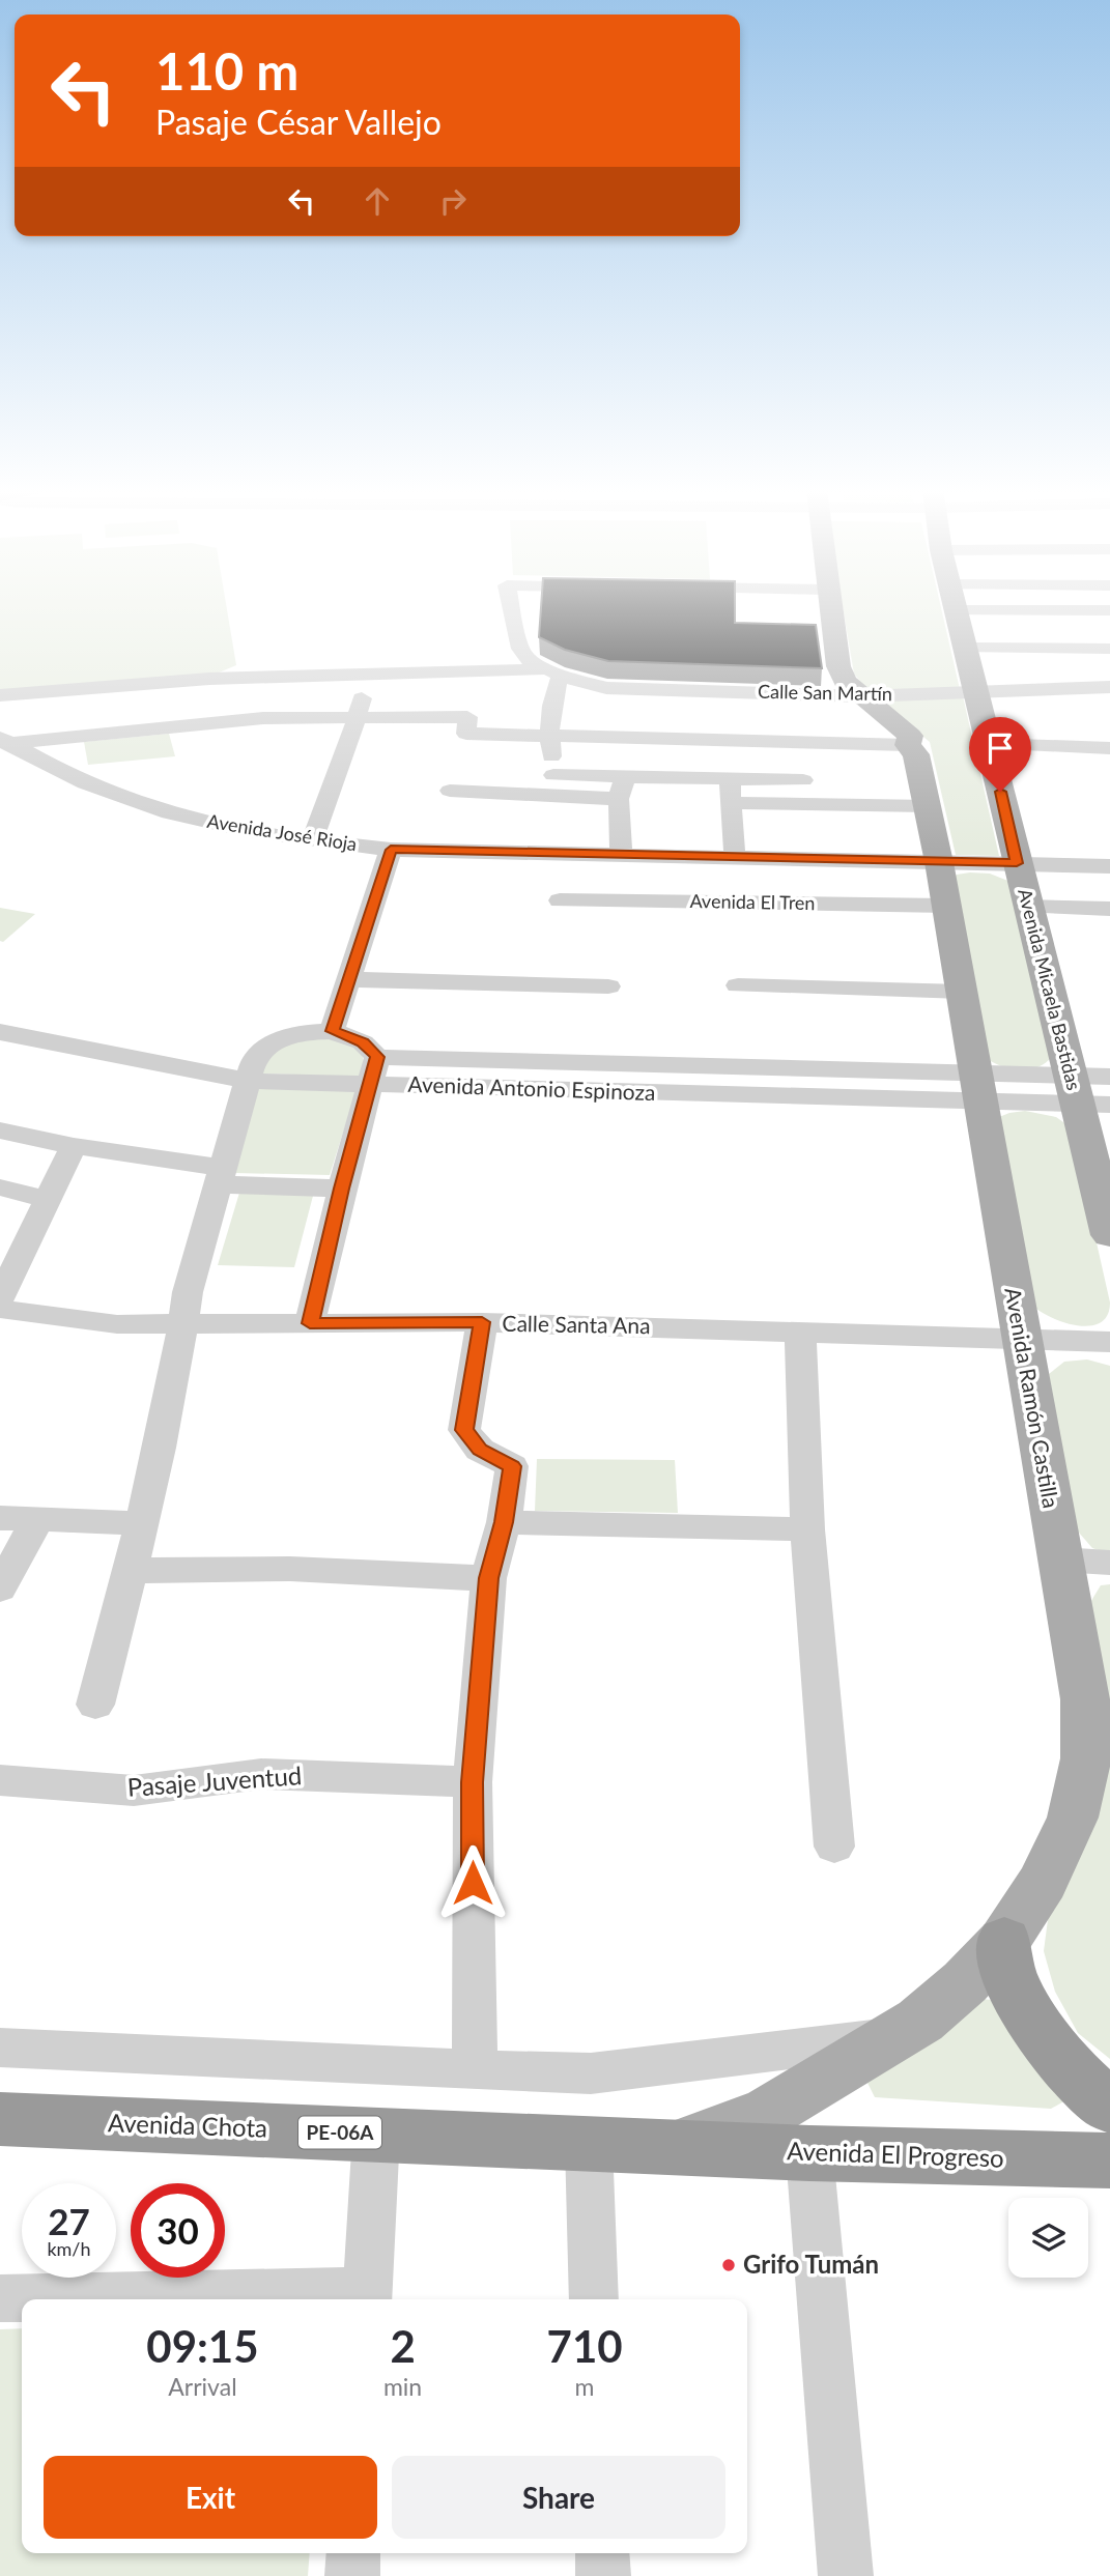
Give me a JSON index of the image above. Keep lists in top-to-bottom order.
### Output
{
  "streets": {
    "highway": ["Avenida Chota", "PE-06A", "Avenida El Progreso"],
    "main road": ["Avenida Micaela Bastidas", "Avenida Ramón Castilla"],
    "street": [
      "Calle San Martín",
      "Avenida José Rioja",
      "Avenida El Tren",
      "Avenida Antonio Espinoza",
      "Calle Santa Ana",
      "Pasaje Juventud"
    ]
  },
  "crossings": [
    ["Calle San Martín", "Avenida Micaela Bastidas"],
    ["Calle San Martín", "Avenida Ramón Castilla"],
    ["Avenida José Rioja", "Avenida Micaela Bastidas"],
    ["Avenida José Rioja", "Avenida Ramón Castilla"],
    ["Avenida El Tren", "Avenida Ramón Castilla"],
    ["Avenida Antonio Espinoza", "Avenida Ramón Castilla"],
    ["Calle Santa Ana", "Avenida Ramón Castilla"],
    ["Avenida Ramón Castilla", "Avenida Chota"],
    ["Avenida Ramón Castilla", "Avenida El Progreso"],
    ["Avenida Chota", "Avenida El Progreso"]
  ],
  "places": ["Grifo Tumán"],
  "page": {
    "turn": ["110 m", "Pasaje César Vallejo"],
    "speed": "27 km/h",
    "limit": "30",
    "eta": [
      "09:15",
      "Arrival",
      "2",
      "min",
      "710",
      "m"
    ],
    "buttons": ["Exit", "Share"]
  }
}
